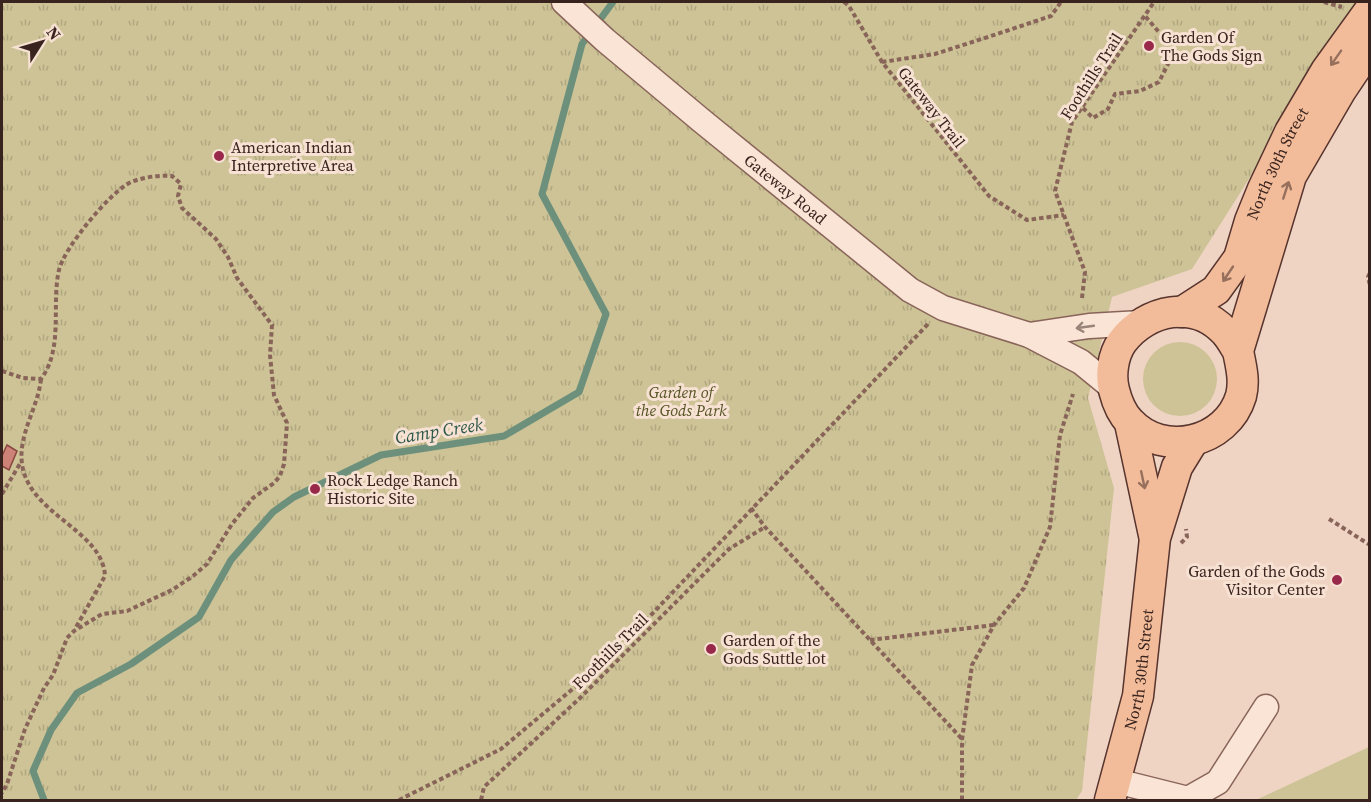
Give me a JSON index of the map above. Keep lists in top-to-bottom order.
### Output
{
  "streets": {
    "main road": ["North 30th Street"],
    "street": ["Gateway Road"],
    "path": ["Foothills Trail", "Gateway Trail"]
  },
  "crossings": [
    ["Foothills Trail", "Gateway Trail"],
    ["North 30th Street", "Gateway Road"]
  ],
  "water": ["Camp Creek"],
  "parks": ["Garden of the Gods Park"],
  "places": [
    "Garden Of The Gods Sign",
    "American Indian Interpretive Area",
    "Rock Ledge Ranch Historic Site",
    "Garden of the Gods Visitor Center",
    "Garden of the Gods Suttle lot"
  ],
  "north": "top right"
}
